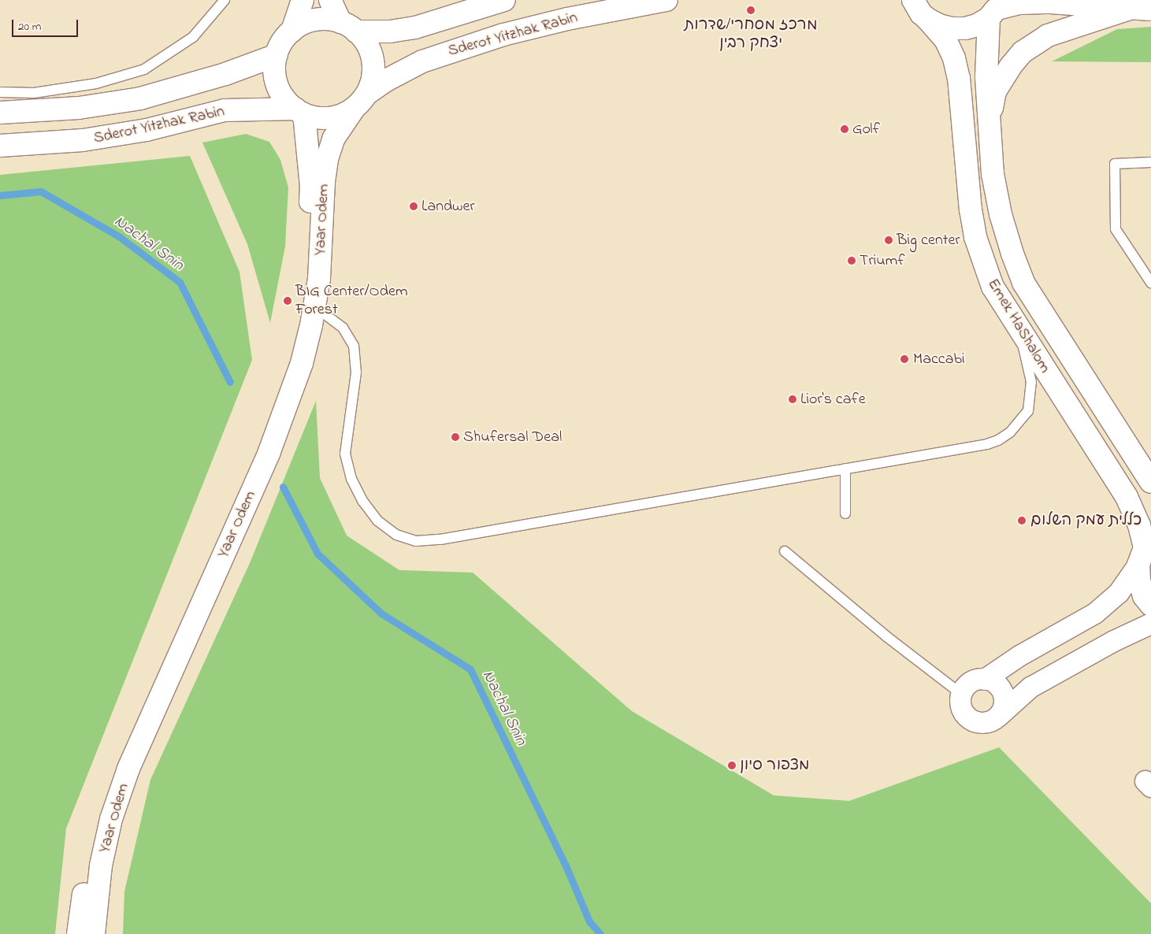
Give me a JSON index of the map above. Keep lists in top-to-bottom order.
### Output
{
  "streets": {
    "street": ["Sderot Yitzhak Rabin", "Yaar Odem", "Emek HaShalom"]
  },
  "crossings": [
    ["Sderot Yitzhak Rabin", "Yaar Odem"]
  ],
  "water": ["Nachal Snin"],
  "places": [
    "מרכז מסחרי/שדרות יצחק רבין",
    "Golf",
    "Landwer",
    "Big center",
    "Triumf",
    "BIG Center/Odem Forest",
    "Maccabi",
    "Lior's cafe",
    "Shufersal Deal",
    "כללית עמק השלום",
    "מצפור סיון"
  ],
  "scale_bar": "20 m"
}
